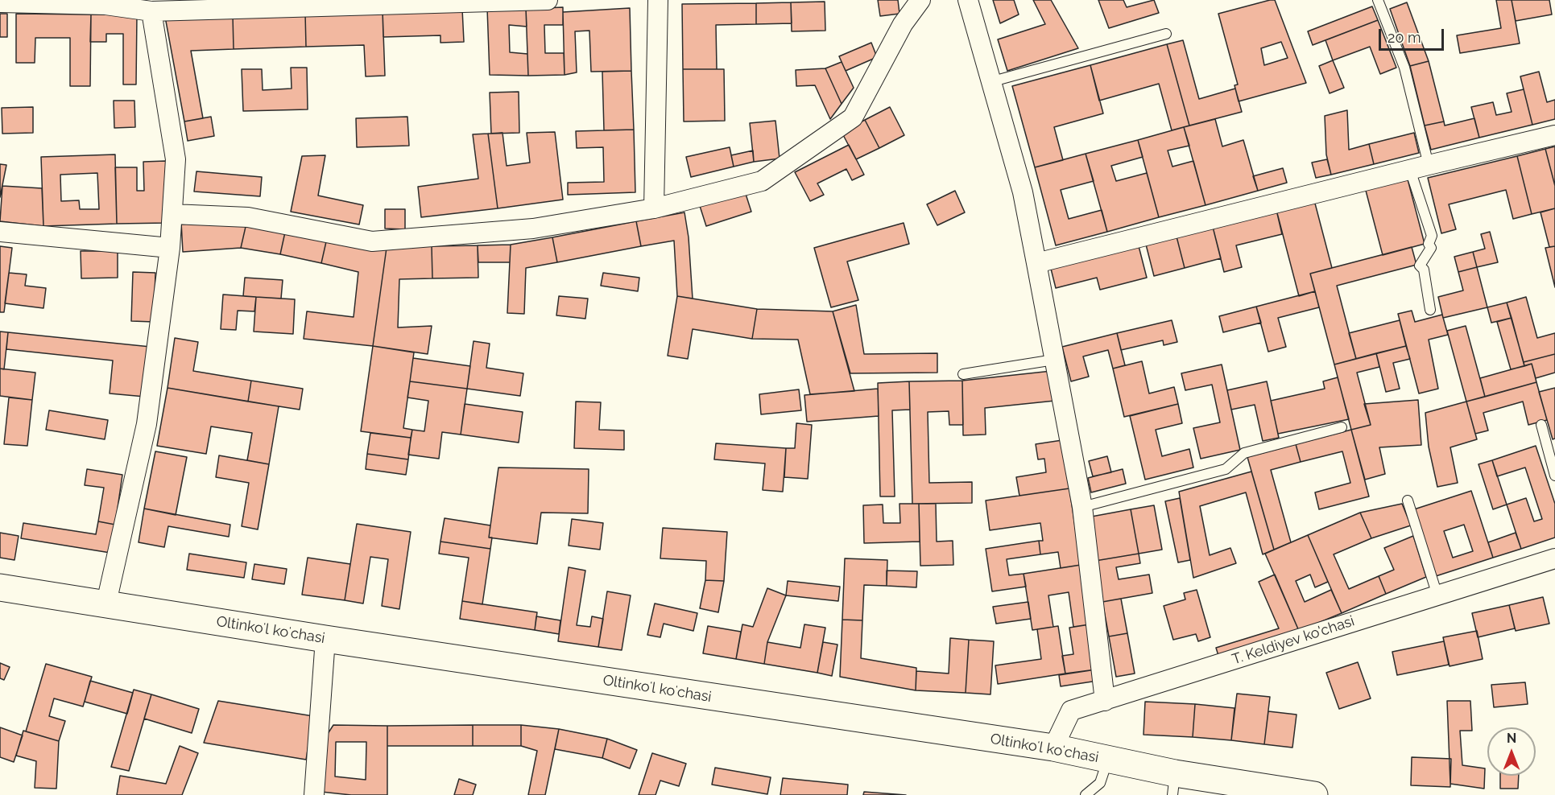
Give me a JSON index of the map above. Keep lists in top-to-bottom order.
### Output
{
  "streets": {
    "main road": ["Oltinkoʻl koʻchasi"],
    "street": ["T. Keldiyev ko'chasi"]
  },
  "crossings": [
    ["Oltinkoʻl koʻchasi", "T. Keldiyev ko'chasi"]
  ],
  "scale_bar": "20 m",
  "north": "top"
}
